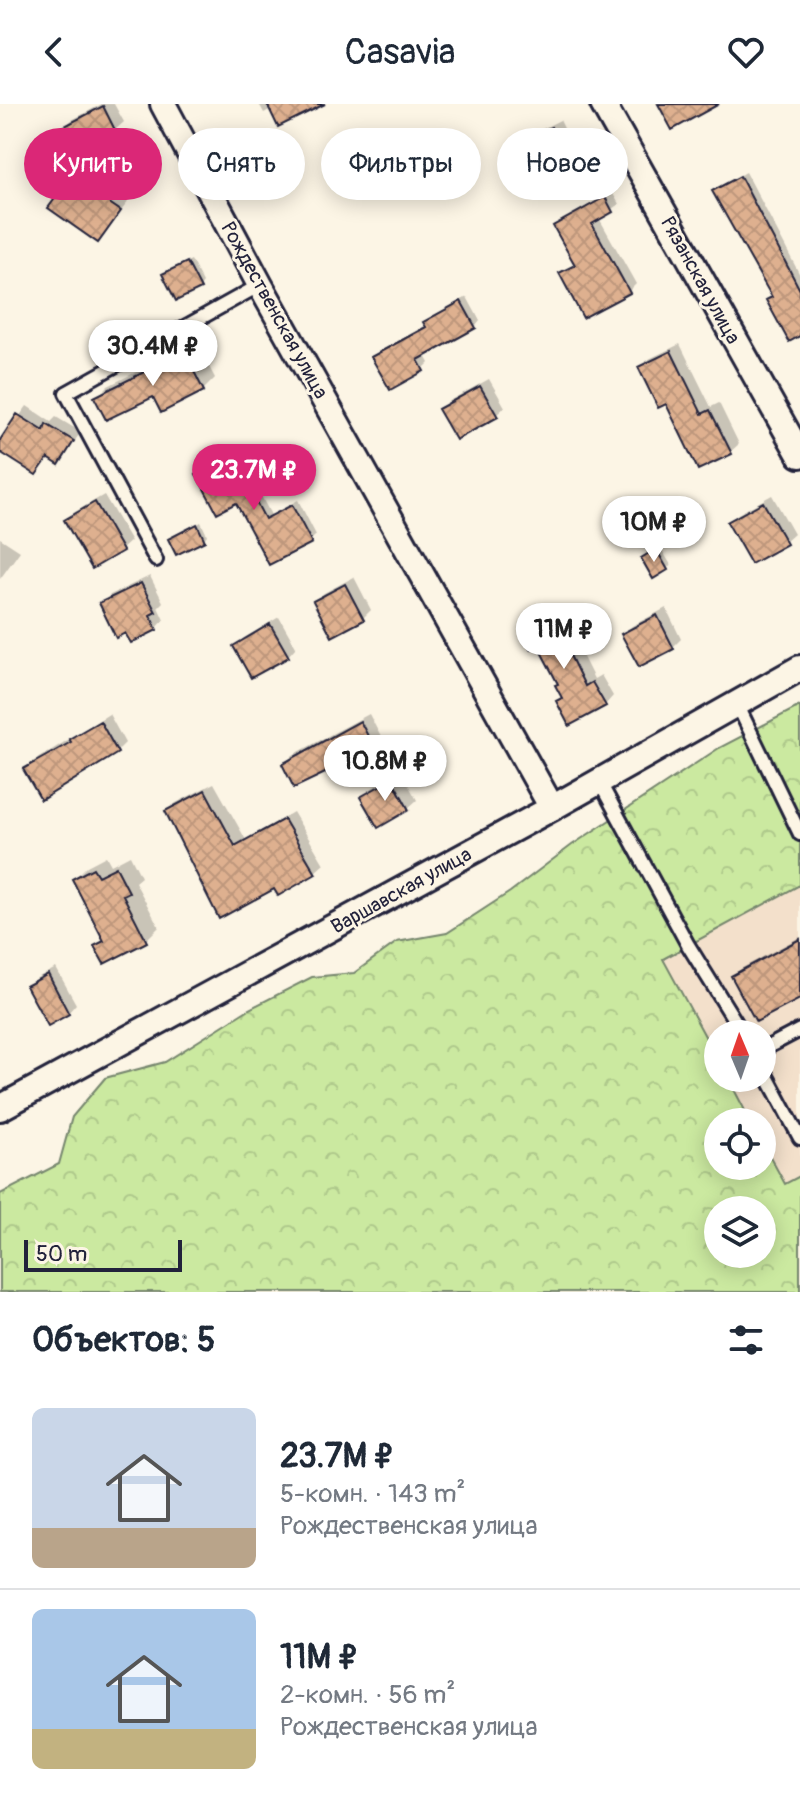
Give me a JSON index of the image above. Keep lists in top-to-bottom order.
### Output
{
  "streets": {
    "street": ["Рязанская улица", "Рождественская улица", "Варшавская улица"]
  },
  "crossings": [
    ["Рождественская улица", "Варшавская улица"]
  ],
  "scale_bar": "50 m",
  "north": "top",
  "page": {
    "header": "Casavia",
    "chip": [
      "Купить",
      "Снять",
      "Фильтры",
      "Новое"
    ],
    "price": [
      "30.4M ₽",
      "23.7M ₽",
      "10M ₽",
      "11M ₽",
      "10.8M ₽"
    ],
    "scale": "50 m",
    "heading": "Объектов: 5",
    "list": [
      {
        "name": "23.7M ₽",
        "note": "5-комн. · 143 m² · Рождественская улица"
      },
      {
        "name": "11M ₽",
        "note": "2-комн. · 56 m² · Рождественская улица"
      }
    ]
  }
}
